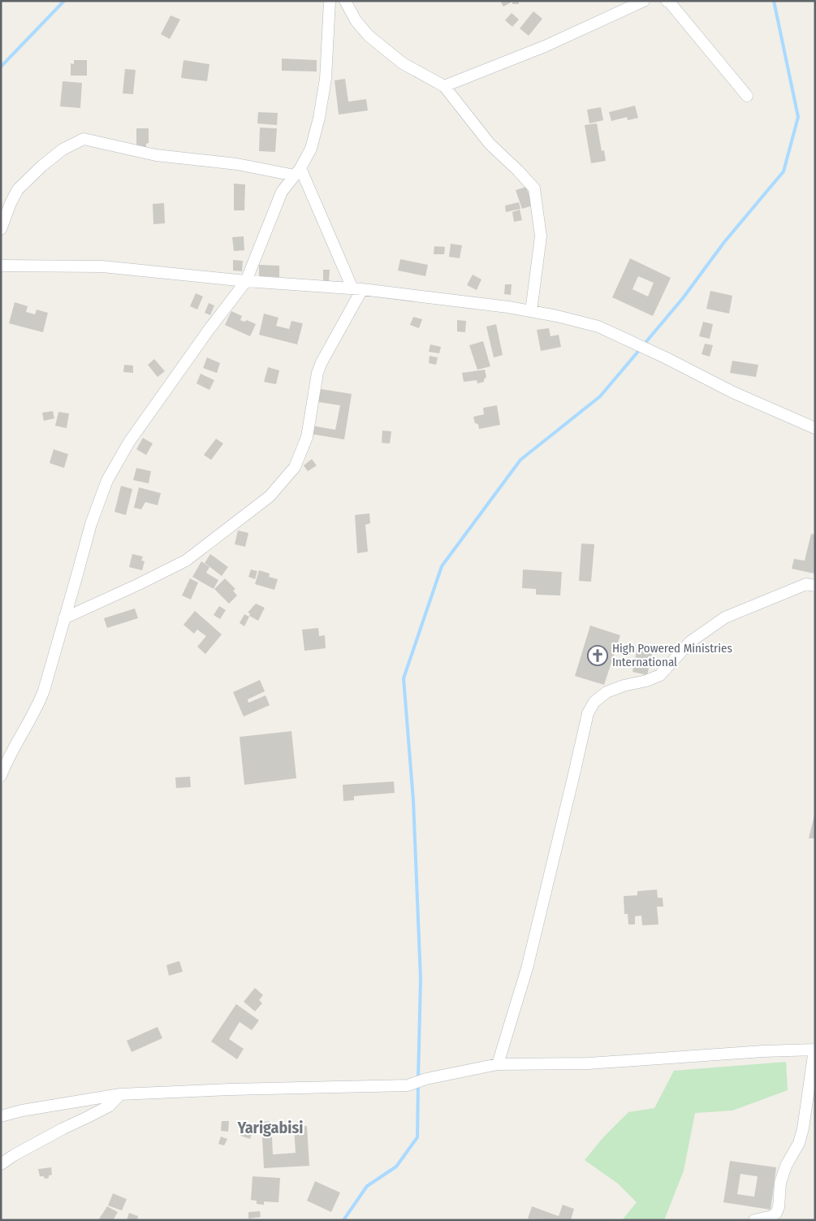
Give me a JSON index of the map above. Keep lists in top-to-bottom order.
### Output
{
  "districts": ["Yarigabisi"],
  "places": {
    "church": ["High Powered Ministries International"]
  }
}
